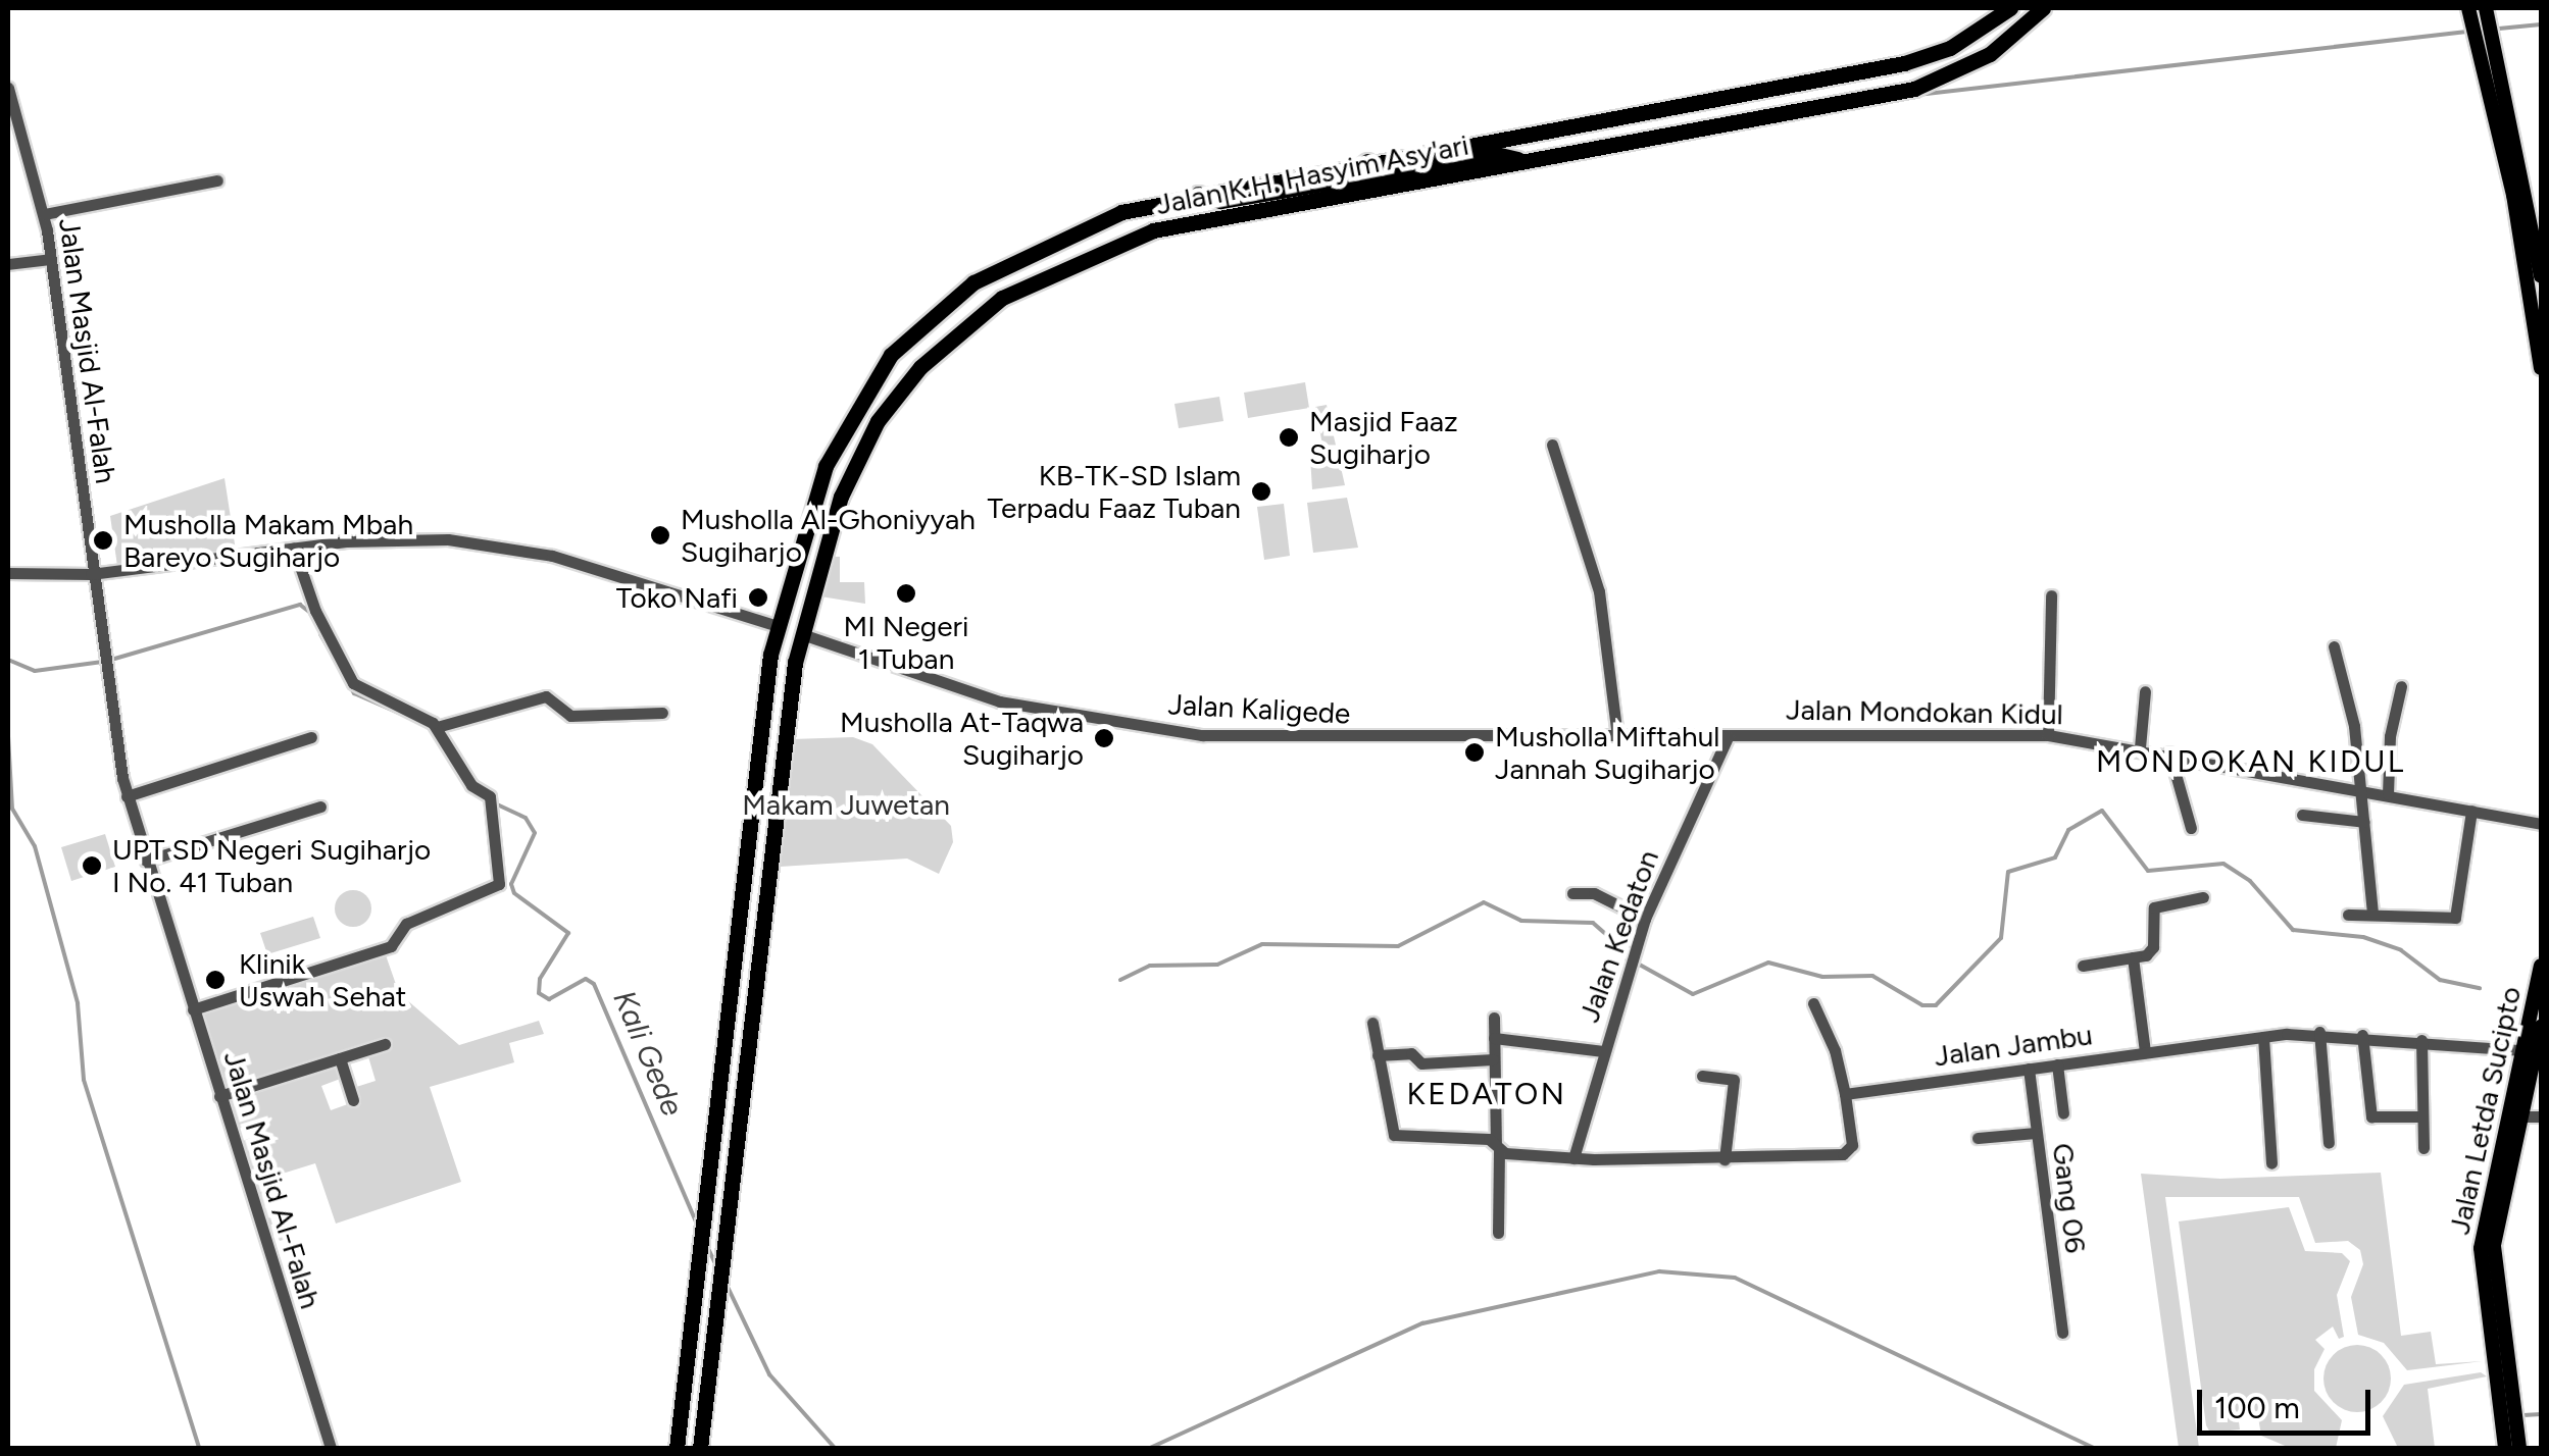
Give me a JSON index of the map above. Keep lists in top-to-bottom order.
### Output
{
  "streets": {
    "highway": ["Jalan K.H. Hasyim Asy'ari"],
    "main road": ["Jalan Letda Sucipto"],
    "street": [
      "Jalan Masjid Al-Falah",
      "Jalan Kaligede",
      "Jalan Mondokan Kidul",
      "Jalan Kedaton",
      "Jalan Jambu",
      "Gang 06"
    ]
  },
  "crossings": [
    ["Jalan K.H. Hasyim Asy'ari", "Jalan Kaligede"],
    ["Jalan Kaligede", "Jalan Mondokan Kidul"],
    ["Jalan Kaligede", "Jalan Kedaton"],
    ["Jalan Mondokan Kidul", "Jalan Kedaton"],
    ["Jalan Jambu", "Jalan Letda Sucipto"],
    ["Jalan Jambu", "Gang 06"]
  ],
  "districts": ["MONDOKAN KIDUL", "KEDATON"],
  "water": ["Kali Gede"],
  "parks": ["Makam Juwetan"],
  "places": [
    "Masjid Faaz Sugiharjo",
    "KB-TK-SD Islam Terpadu Faaz Tuban",
    "Musholla Al-Ghoniyyah Sugiharjo",
    "Musholla Makam Mbah Bareyo Sugiharjo",
    "MI Negeri 1 Tuban",
    "Toko Nafi",
    "Musholla At-Taqwa Sugiharjo",
    "Musholla Miftahul Jannah Sugiharjo",
    "UPT SD Negeri Sugiharjo I No. 41 Tuban",
    "Klinik Uswah Sehat"
  ],
  "scale_bar": "100 m"
}
